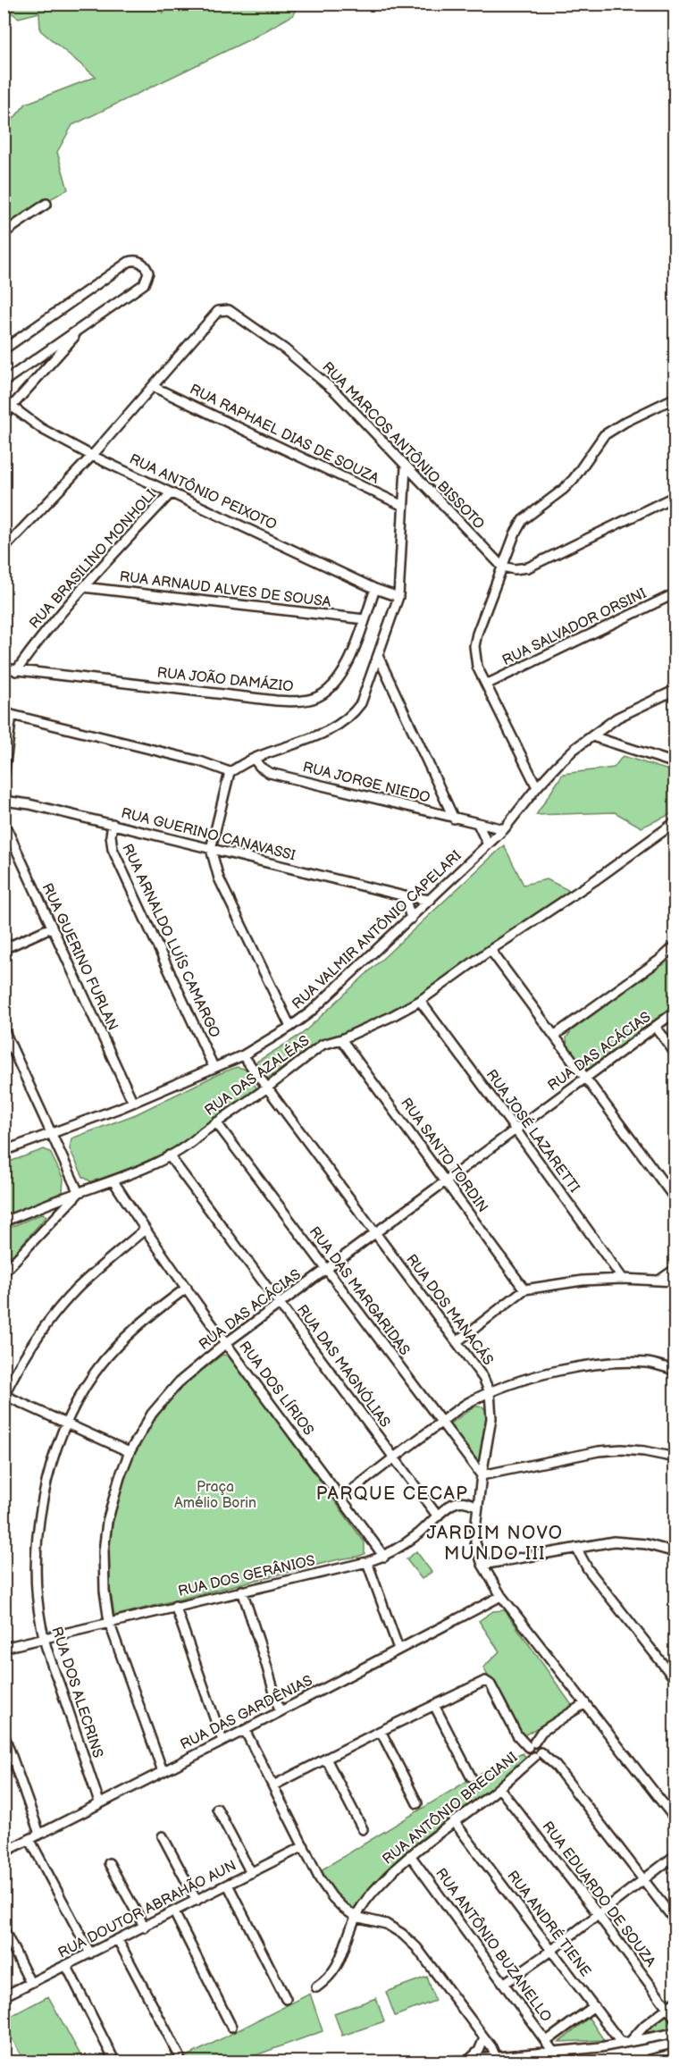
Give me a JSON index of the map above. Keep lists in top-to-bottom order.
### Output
{
  "streets": {
    "street": [
      "RUA RAPHAEL DIAS DE SOUZA",
      "RUA MARCOS ANTÔNIO BISSOTO",
      "RUA ANTÔNIO PEIXOTO",
      "RUA BRASILINO MONHOLI",
      "RUA ARNAUD ALVES DE SOUSA",
      "RUA SALVADOR ORSINI",
      "RUA JOÃO DAMÁZIO",
      "RUA JORGE NIEDO",
      "RUA GUERINO CANAVASSI",
      "RUA VALMIR ANTÔNIO CAPELARI",
      "RUA ARNALDO LUÍS CAMARGO",
      "RUA GUERINO FURLAN",
      "RUA DAS ACÁCIAS",
      "RUA DAS AZALÉAS",
      "RUA JOSÉ LAZARETTI",
      "RUA SANTO TORDIN",
      "RUA DAS MARGARIDAS",
      "RUA DOS MANACÁS",
      "RUA DAS MAGNÓLIAS",
      "RUA DOS LÍRIOS",
      "RUA DOS GERÂNIOS",
      "RUA DOS ALECRINS",
      "RUA DAS GARDÊNIAS",
      "RUA ANTÔNIO BRECIANI",
      "RUA EDUARDO DE SOUZA",
      "RUA DOUTOR ABRAHÃO AUN",
      "RUA ANDRÉ TIENE",
      "RUA ANTÔNIO BUZANELLO"
    ]
  },
  "crossings": [
    ["RUA RAPHAEL DIAS DE SOUZA", "RUA MARCOS ANTÔNIO BISSOTO"],
    ["RUA ANTÔNIO PEIXOTO", "RUA BRASILINO MONHOLI"],
    ["RUA ANTÔNIO PEIXOTO", "RUA JOÃO DAMÁZIO"],
    ["RUA BRASILINO MONHOLI", "RUA ARNAUD ALVES DE SOUSA"],
    ["RUA BRASILINO MONHOLI", "RUA JOÃO DAMÁZIO"],
    ["RUA ARNAUD ALVES DE SOUSA", "RUA JOÃO DAMÁZIO"],
    ["RUA JORGE NIEDO", "RUA VALMIR ANTÔNIO CAPELARI"],
    ["RUA GUERINO CANAVASSI", "RUA VALMIR ANTÔNIO CAPELARI"],
    ["RUA GUERINO CANAVASSI", "RUA ARNALDO LUÍS CAMARGO"],
    ["RUA VALMIR ANTÔNIO CAPELARI", "RUA ARNALDO LUÍS CAMARGO"],
    ["RUA VALMIR ANTÔNIO CAPELARI", "RUA GUERINO FURLAN"],
    ["RUA VALMIR ANTÔNIO CAPELARI", "RUA DOS MANACÁS"],
    ["RUA DAS ACÁCIAS", "RUA JOSÉ LAZARETTI"],
    ["RUA DAS ACÁCIAS", "RUA SANTO TORDIN"],
    ["RUA DAS ACÁCIAS", "RUA DAS MARGARIDAS"],
    ["RUA DAS ACÁCIAS", "RUA DOS MANACÁS"],
    ["RUA DAS ACÁCIAS", "RUA DAS MAGNÓLIAS"],
    ["RUA DAS ACÁCIAS", "RUA DOS LÍRIOS"],
    ["RUA DAS ACÁCIAS", "RUA DOS GERÂNIOS"],
    ["RUA DAS ACÁCIAS", "RUA DAS GARDÊNIAS"],
    ["RUA DAS AZALÉAS", "RUA JOSÉ LAZARETTI"],
    ["RUA DAS AZALÉAS", "RUA SANTO TORDIN"],
    ["RUA DAS AZALÉAS", "RUA DAS MARGARIDAS"],
    ["RUA DAS AZALÉAS", "RUA DOS MANACÁS"],
    ["RUA DAS AZALÉAS", "RUA DAS MAGNÓLIAS"],
    ["RUA DAS AZALÉAS", "RUA DOS LÍRIOS"],
    ["RUA DAS MARGARIDAS", "RUA DOS MANACÁS"],
    ["RUA DOS MANACÁS", "RUA DOS GERÂNIOS"],
    ["RUA DOS MANACÁS", "RUA DAS GARDÊNIAS"],
    ["RUA DAS MAGNÓLIAS", "RUA DOS GERÂNIOS"],
    ["RUA DOS LÍRIOS", "RUA DOS GERÂNIOS"],
    ["RUA DOS LÍRIOS", "RUA DOS ALECRINS"],
    ["RUA DOS GERÂNIOS", "RUA DOS ALECRINS"],
    ["RUA DOS ALECRINS", "RUA DAS GARDÊNIAS"],
    ["RUA ANTÔNIO BRECIANI", "RUA EDUARDO DE SOUZA"],
    ["RUA ANTÔNIO BRECIANI", "RUA ANDRÉ TIENE"],
    ["RUA ANTÔNIO BRECIANI", "RUA ANTÔNIO BUZANELLO"]
  ],
  "districts": ["PARQUE CECAP", "JARDIM NOVO MUNDO III"],
  "parks": ["Praça Amélio Borin"]
}
